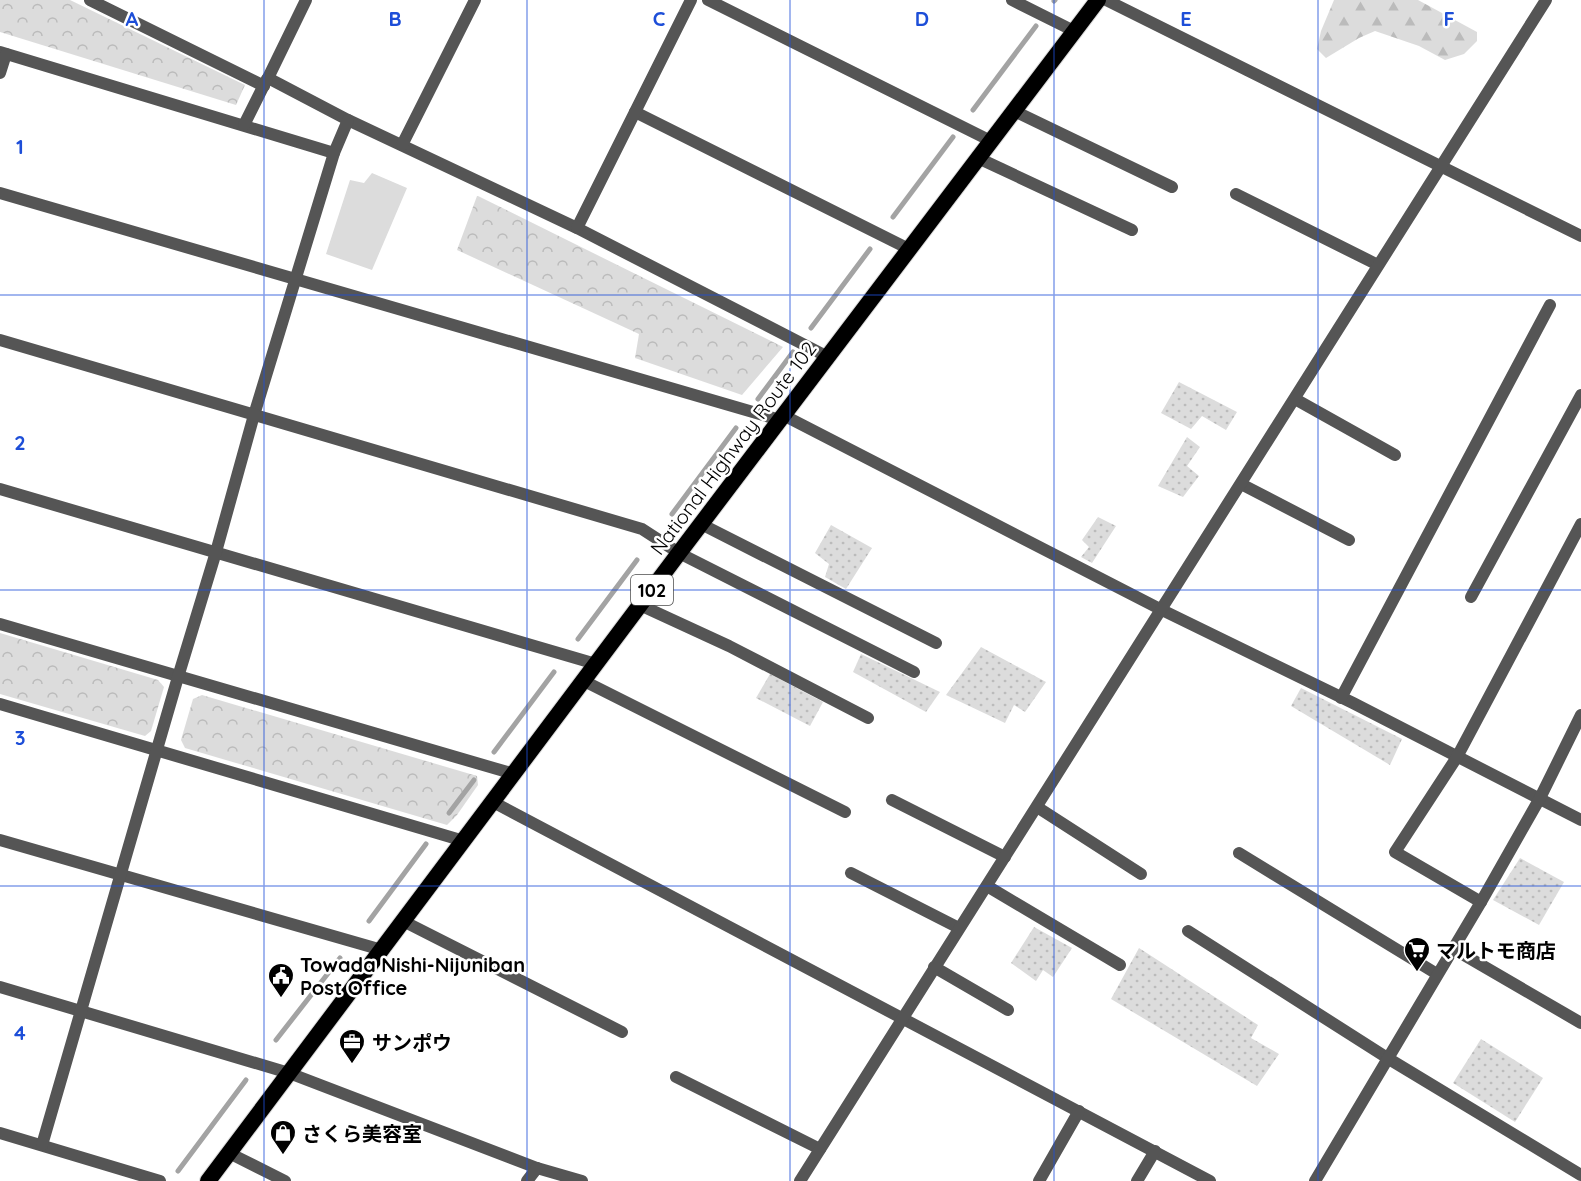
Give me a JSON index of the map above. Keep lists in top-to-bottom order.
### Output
{
  "streets": {
    "highway": ["National Highway Route 102", "102"]
  },
  "places": {
    "supermarket": ["マルトモ商店"],
    "public building": ["Towada Nishi-Nijuniban Post Office"],
    "office": ["サンポウ"],
    "shop": ["さくら美容室"]
  },
  "grid": {
    "columns": [
      "A",
      "B",
      "C",
      "D",
      "E",
      "F"
    ],
    "rows": [
      "1",
      "2",
      "3",
      "4"
    ]
  }
}
